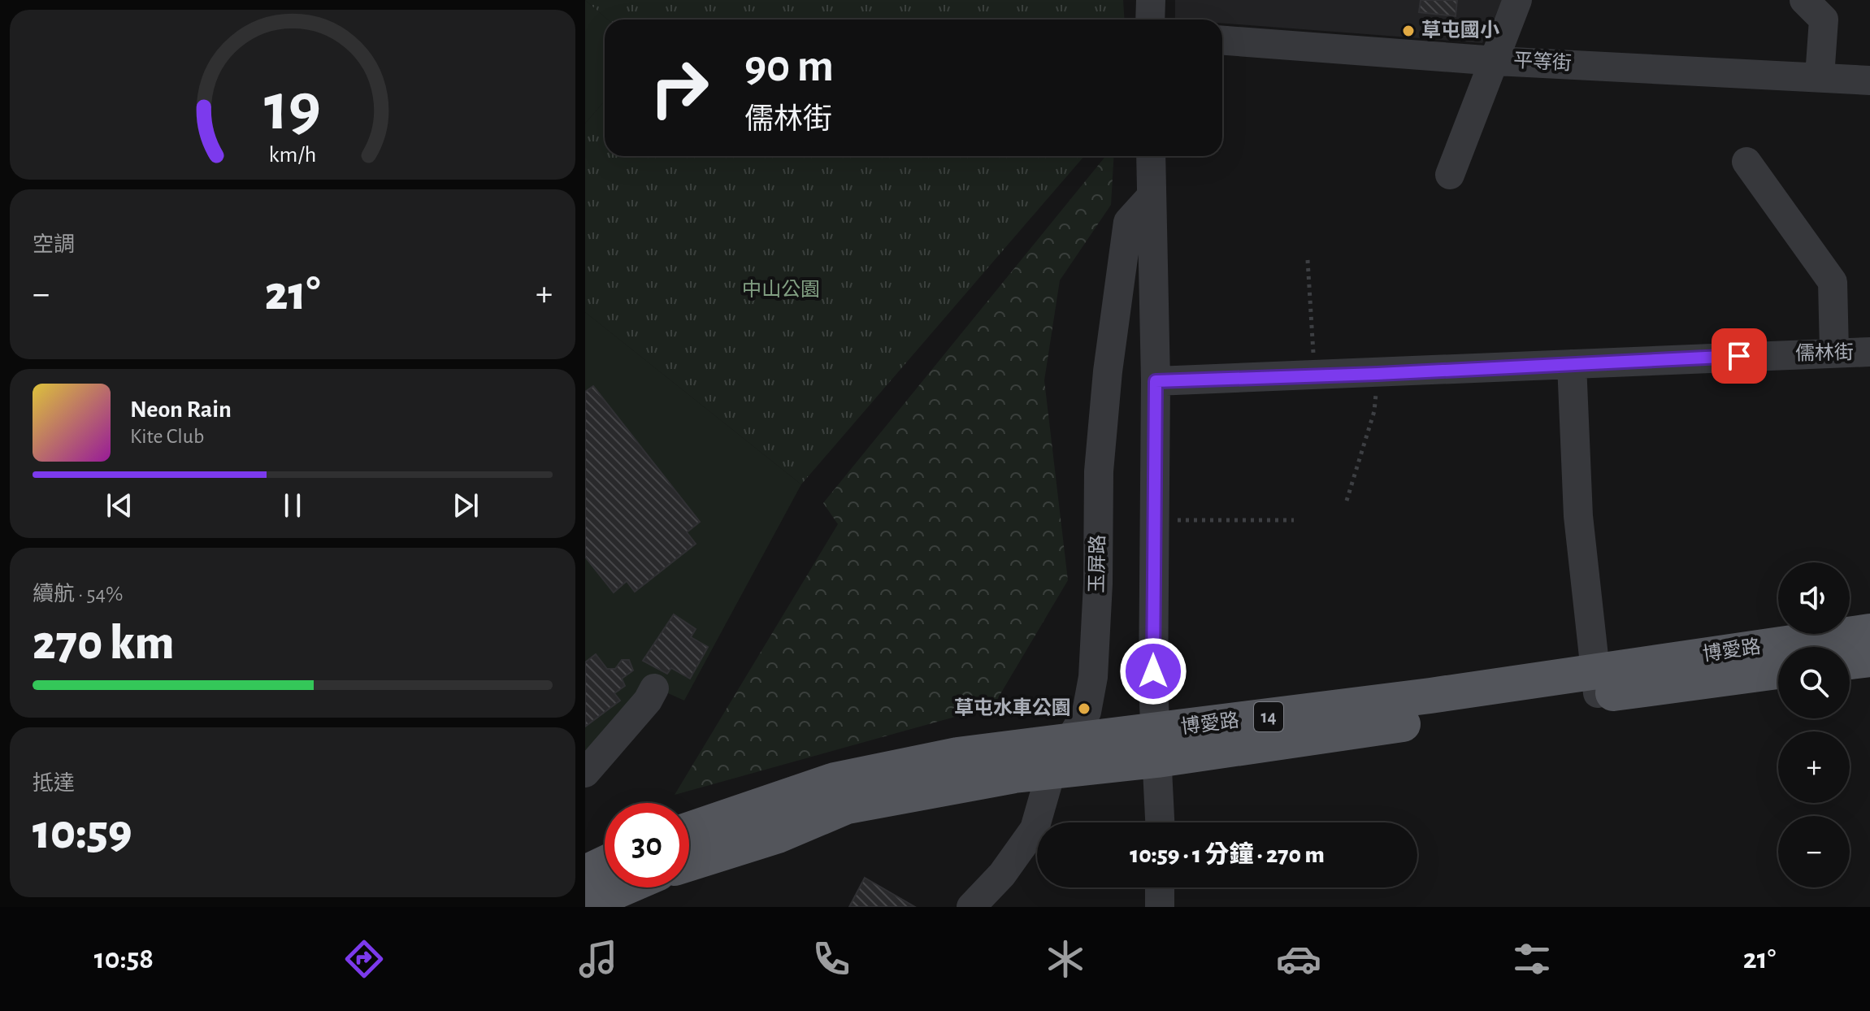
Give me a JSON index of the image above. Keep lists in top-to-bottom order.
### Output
{
  "streets": {
    "main road": ["博愛路", "14"],
    "street": ["平等街", "儒林街", "玉屏路"]
  },
  "crossings": [
    ["玉屏路", "博愛路"]
  ],
  "parks": ["中山公園"],
  "places": ["草屯國小", "草屯水車公園"],
  "page": {
    "turn": ["90 m", "儒林街"],
    "tile": [
      "空調",
      ["續航 · 54%", "270 km"],
      ["抵達", "10:59"]
    ],
    "heat": ["−", "21°", "+"],
    "song": ["Neon Rain", "Kite Club"],
    "map_buttons": ["+", "−"],
    "limit": "30",
    "trip": "10:59 · 1 分鐘 · 270 m",
    "tabs": ["10:58", "21°"],
    "gauge": ["19", "km/h"]
  }
}
